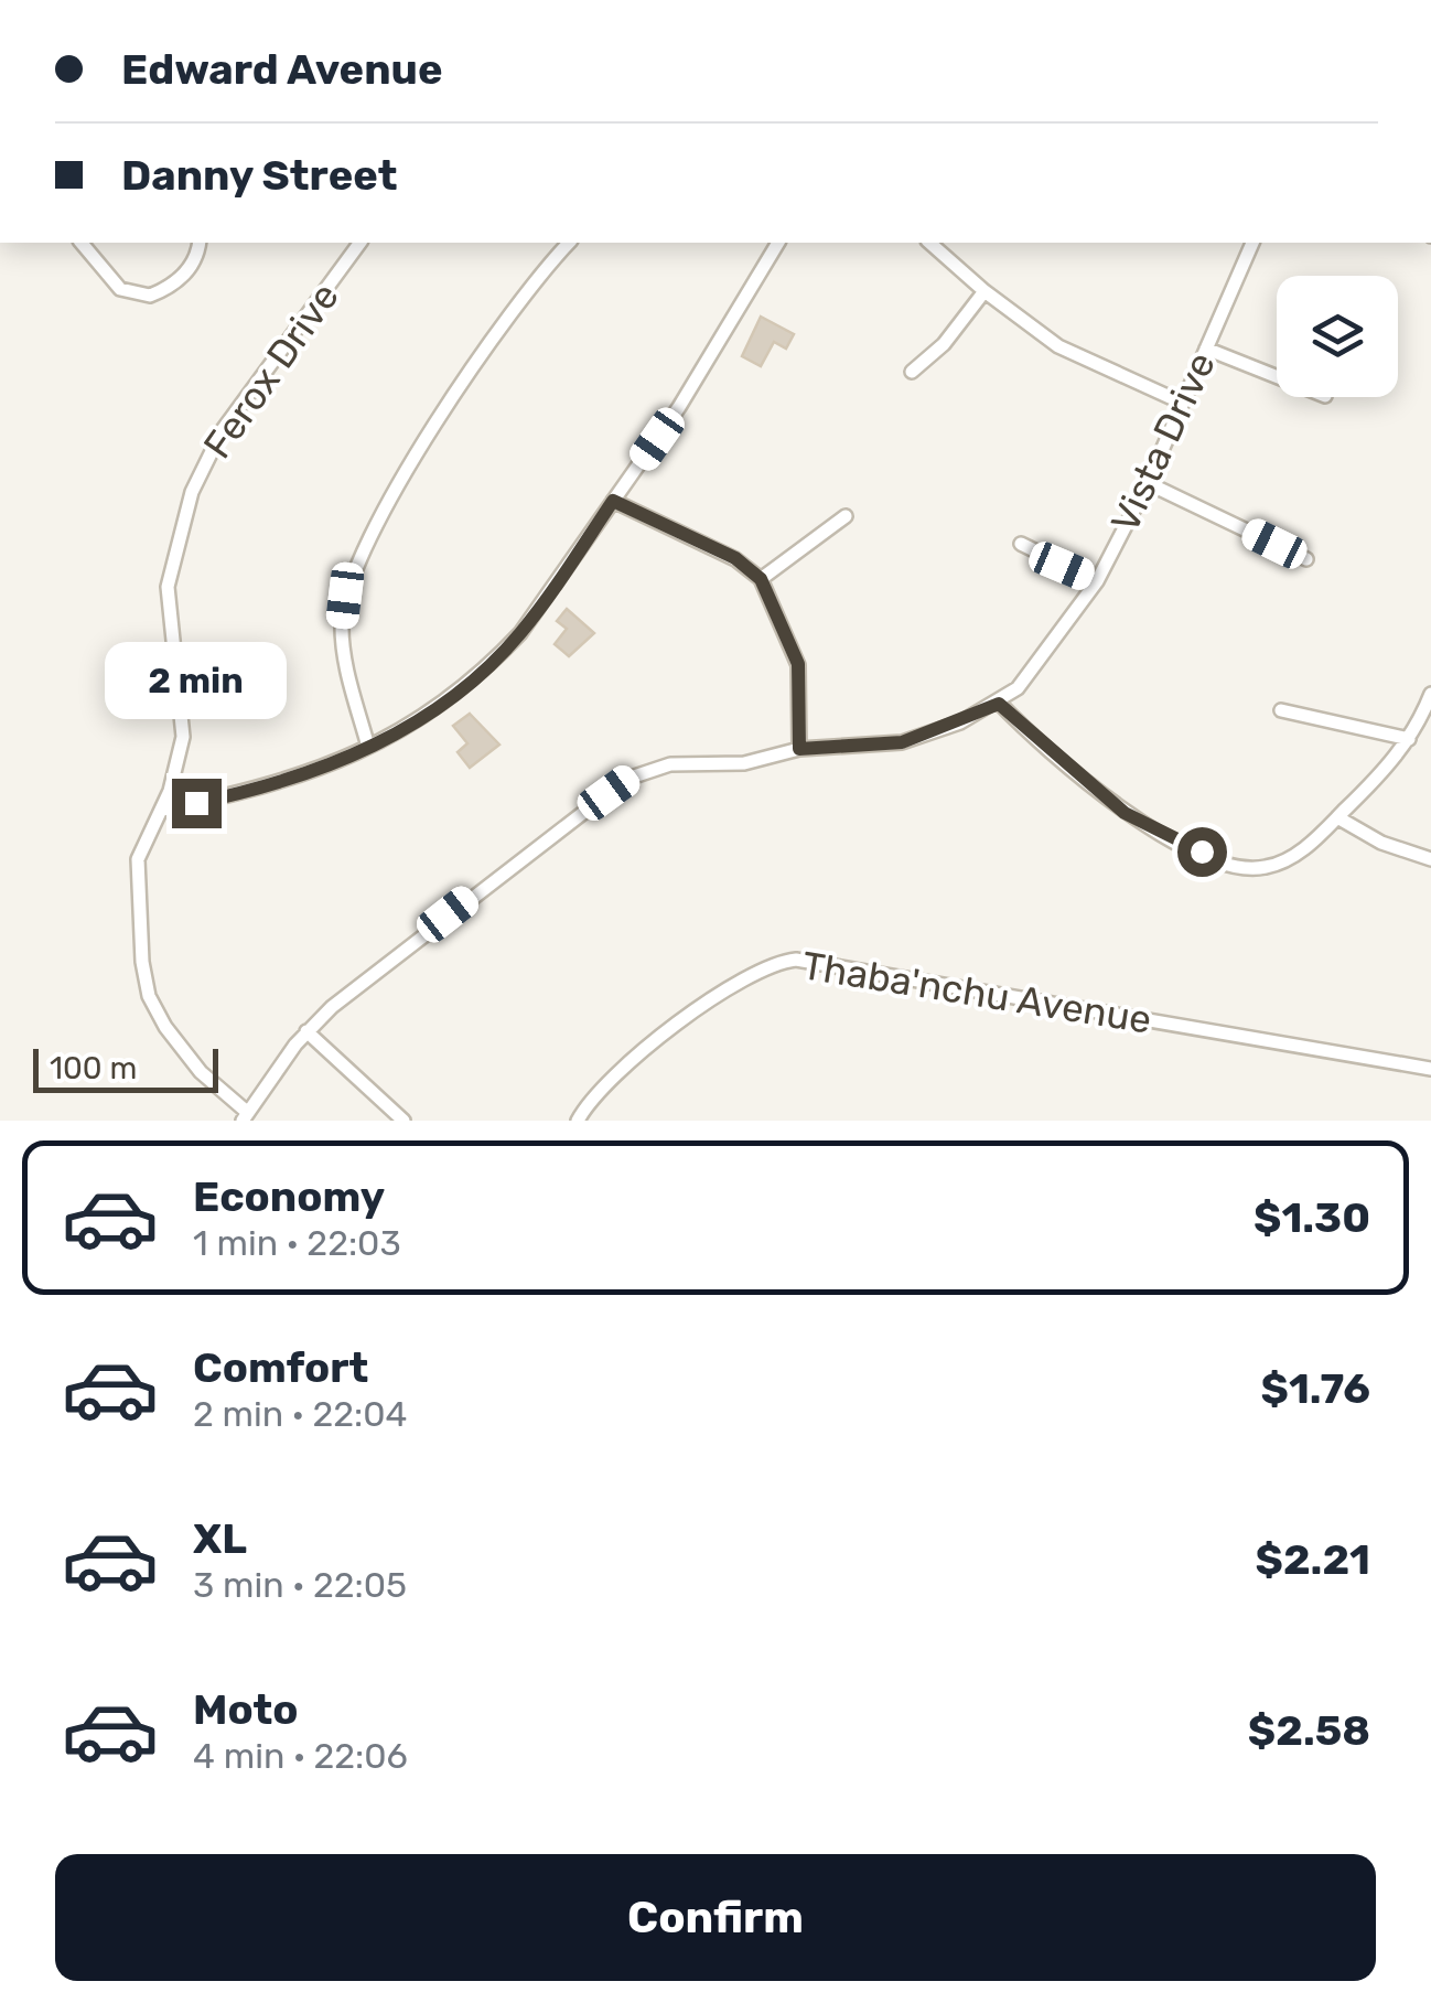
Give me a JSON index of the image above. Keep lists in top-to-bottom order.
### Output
{
  "streets": {
    "street": ["Ferox Drive", "Vista Drive", "Thaba'nchu Avenue"]
  },
  "crossings": [
    ["Ferox Drive", "Vista Drive"]
  ],
  "scale_bar": "100 m",
  "page": {
    "banner": ["Edward Avenue", "Danny Street"],
    "bubble": "2 min",
    "scale": "100 m",
    "list": [
      {
        "name": "Economy",
        "note": "1 min · 22:03",
        "value": "$1.30"
      },
      {
        "name": "Comfort",
        "note": "2 min · 22:04",
        "value": "$1.76"
      },
      {
        "name": "XL",
        "note": "3 min · 22:05",
        "value": "$2.21"
      },
      {
        "name": "Moto",
        "note": "4 min · 22:06",
        "value": "$2.58"
      }
    ],
    "buttons": "Confirm"
  }
}
